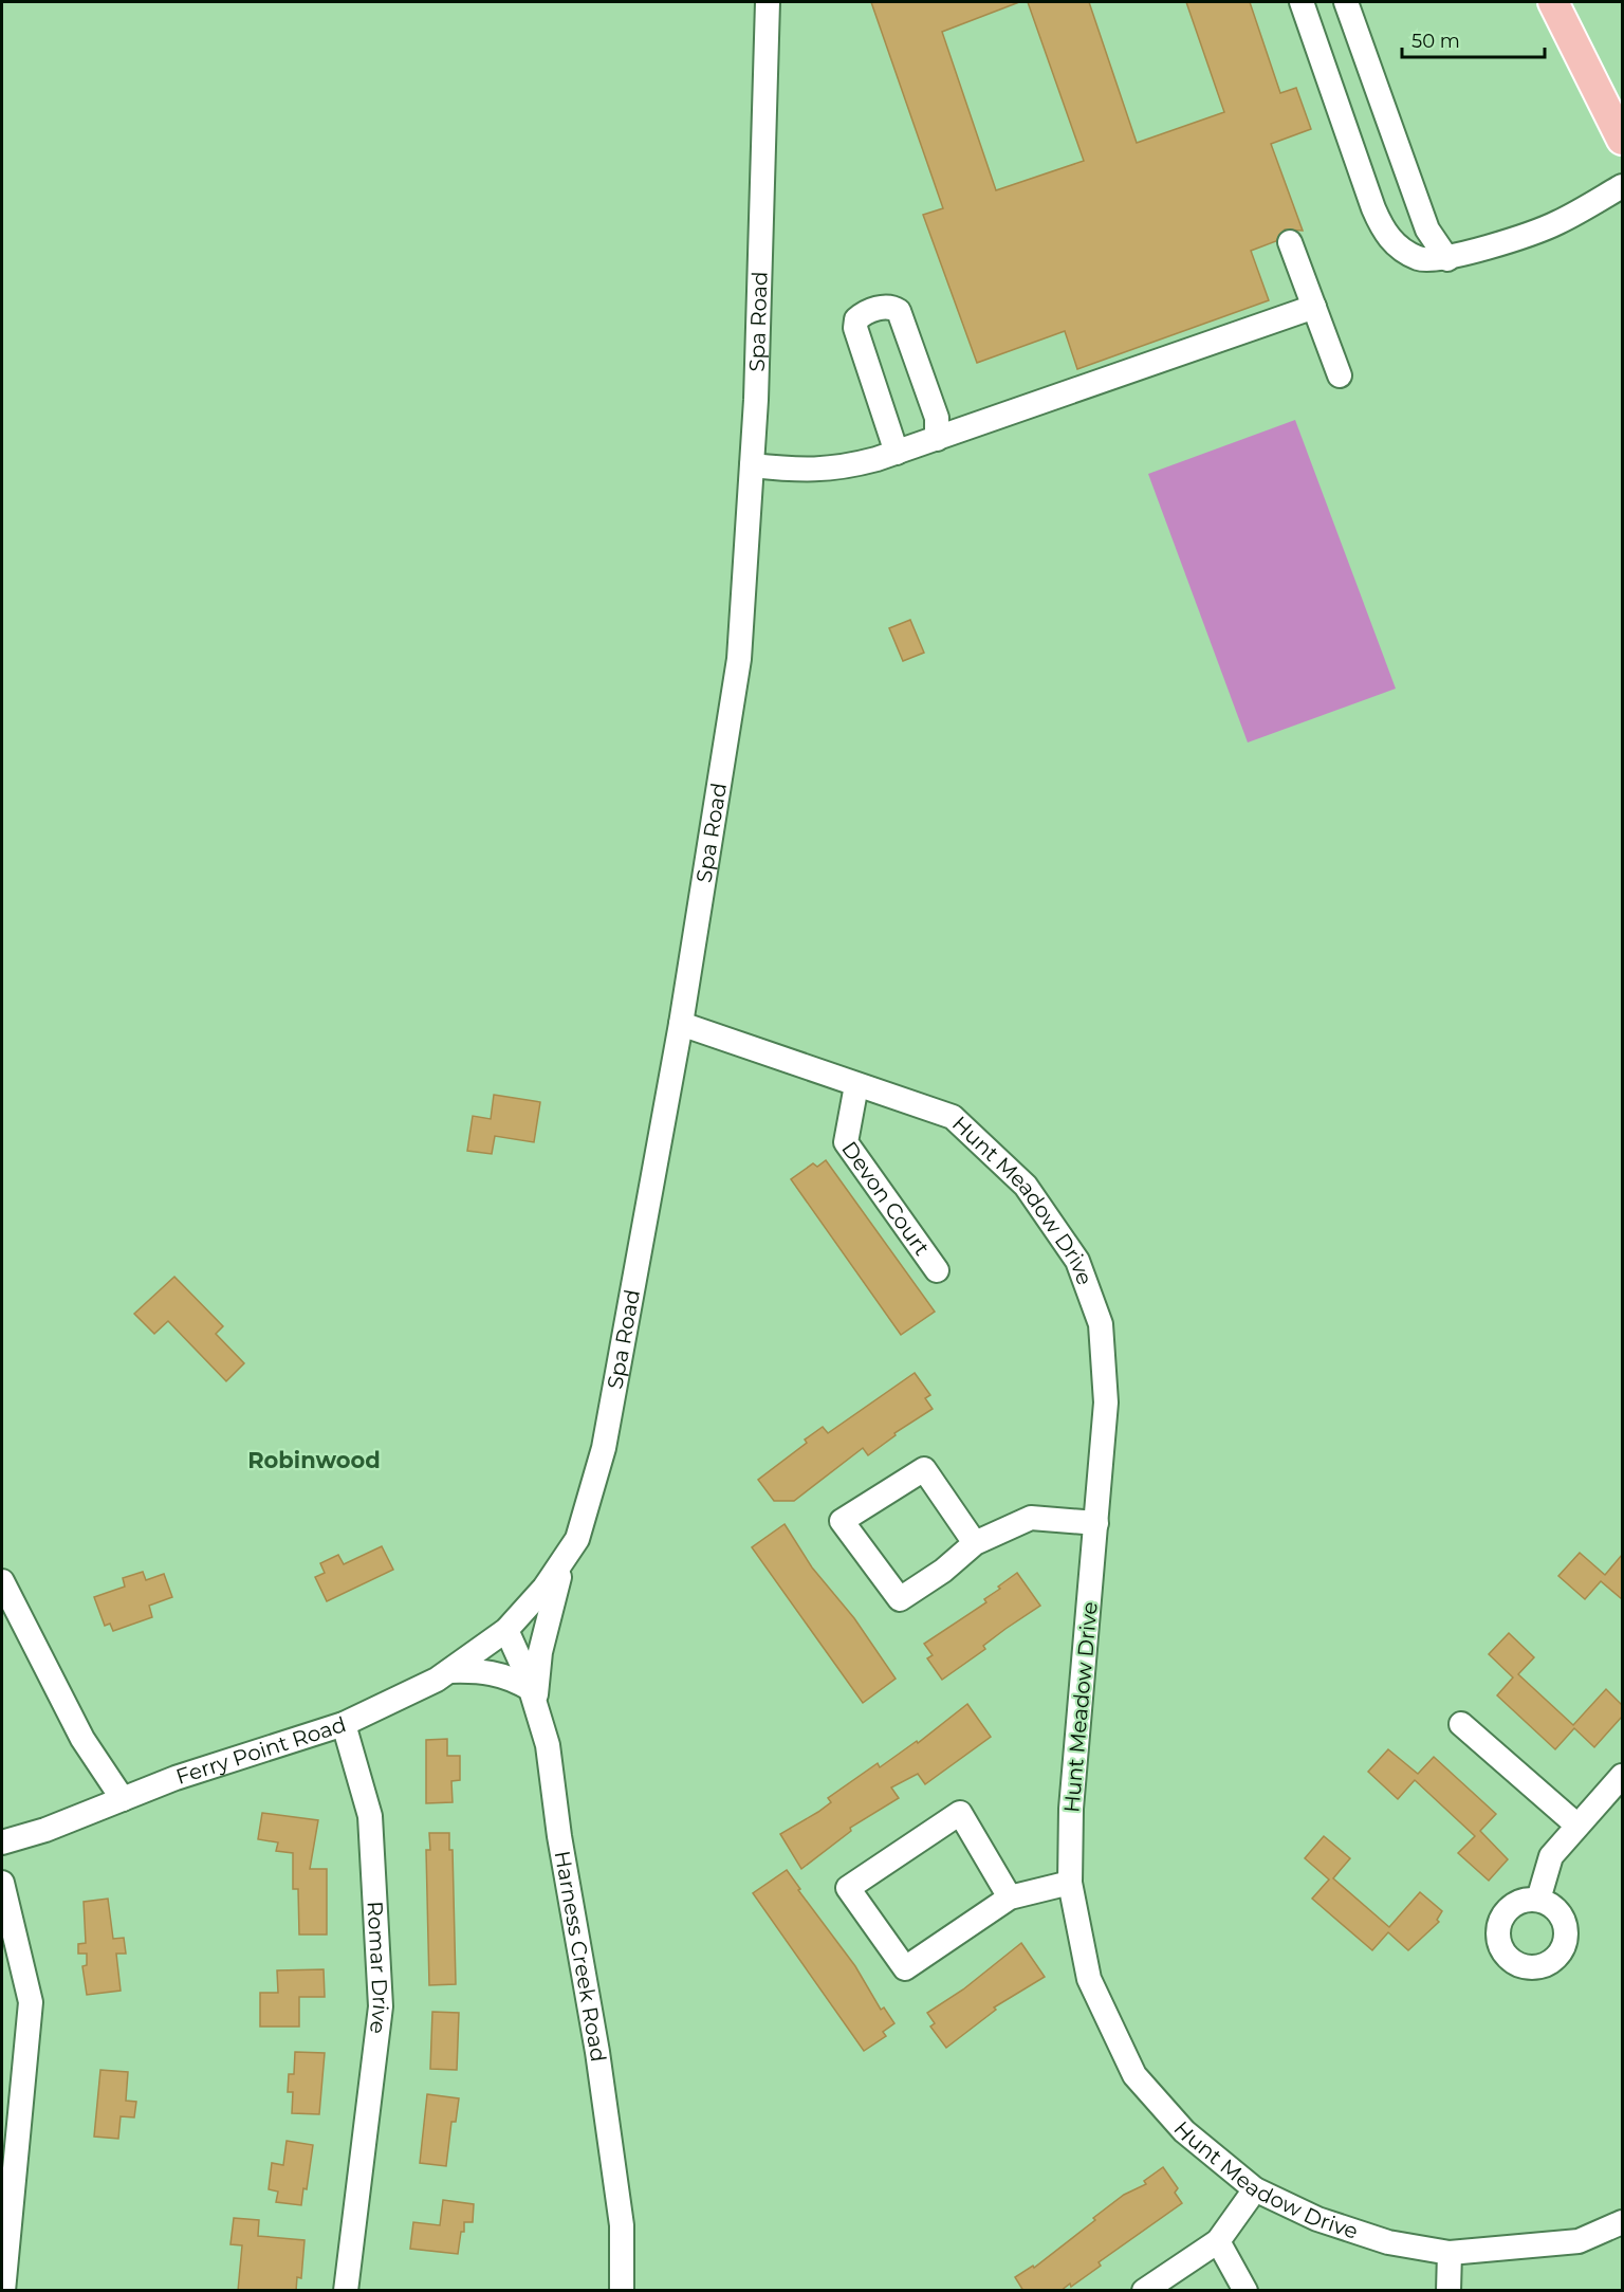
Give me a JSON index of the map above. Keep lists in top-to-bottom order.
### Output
{
  "streets": {
    "street": [
      "Spa Road",
      "Devon Court",
      "Hunt Meadow Drive",
      "Ferry Point Road",
      "Harness Creek Road",
      "Romar Drive"
    ]
  },
  "crossings": [
    ["Spa Road", "Hunt Meadow Drive"],
    ["Spa Road", "Ferry Point Road"],
    ["Spa Road", "Harness Creek Road"],
    ["Devon Court", "Hunt Meadow Drive"],
    ["Ferry Point Road", "Harness Creek Road"],
    ["Ferry Point Road", "Romar Drive"]
  ],
  "districts": ["Robinwood"],
  "scale_bar": "50 m"
}
